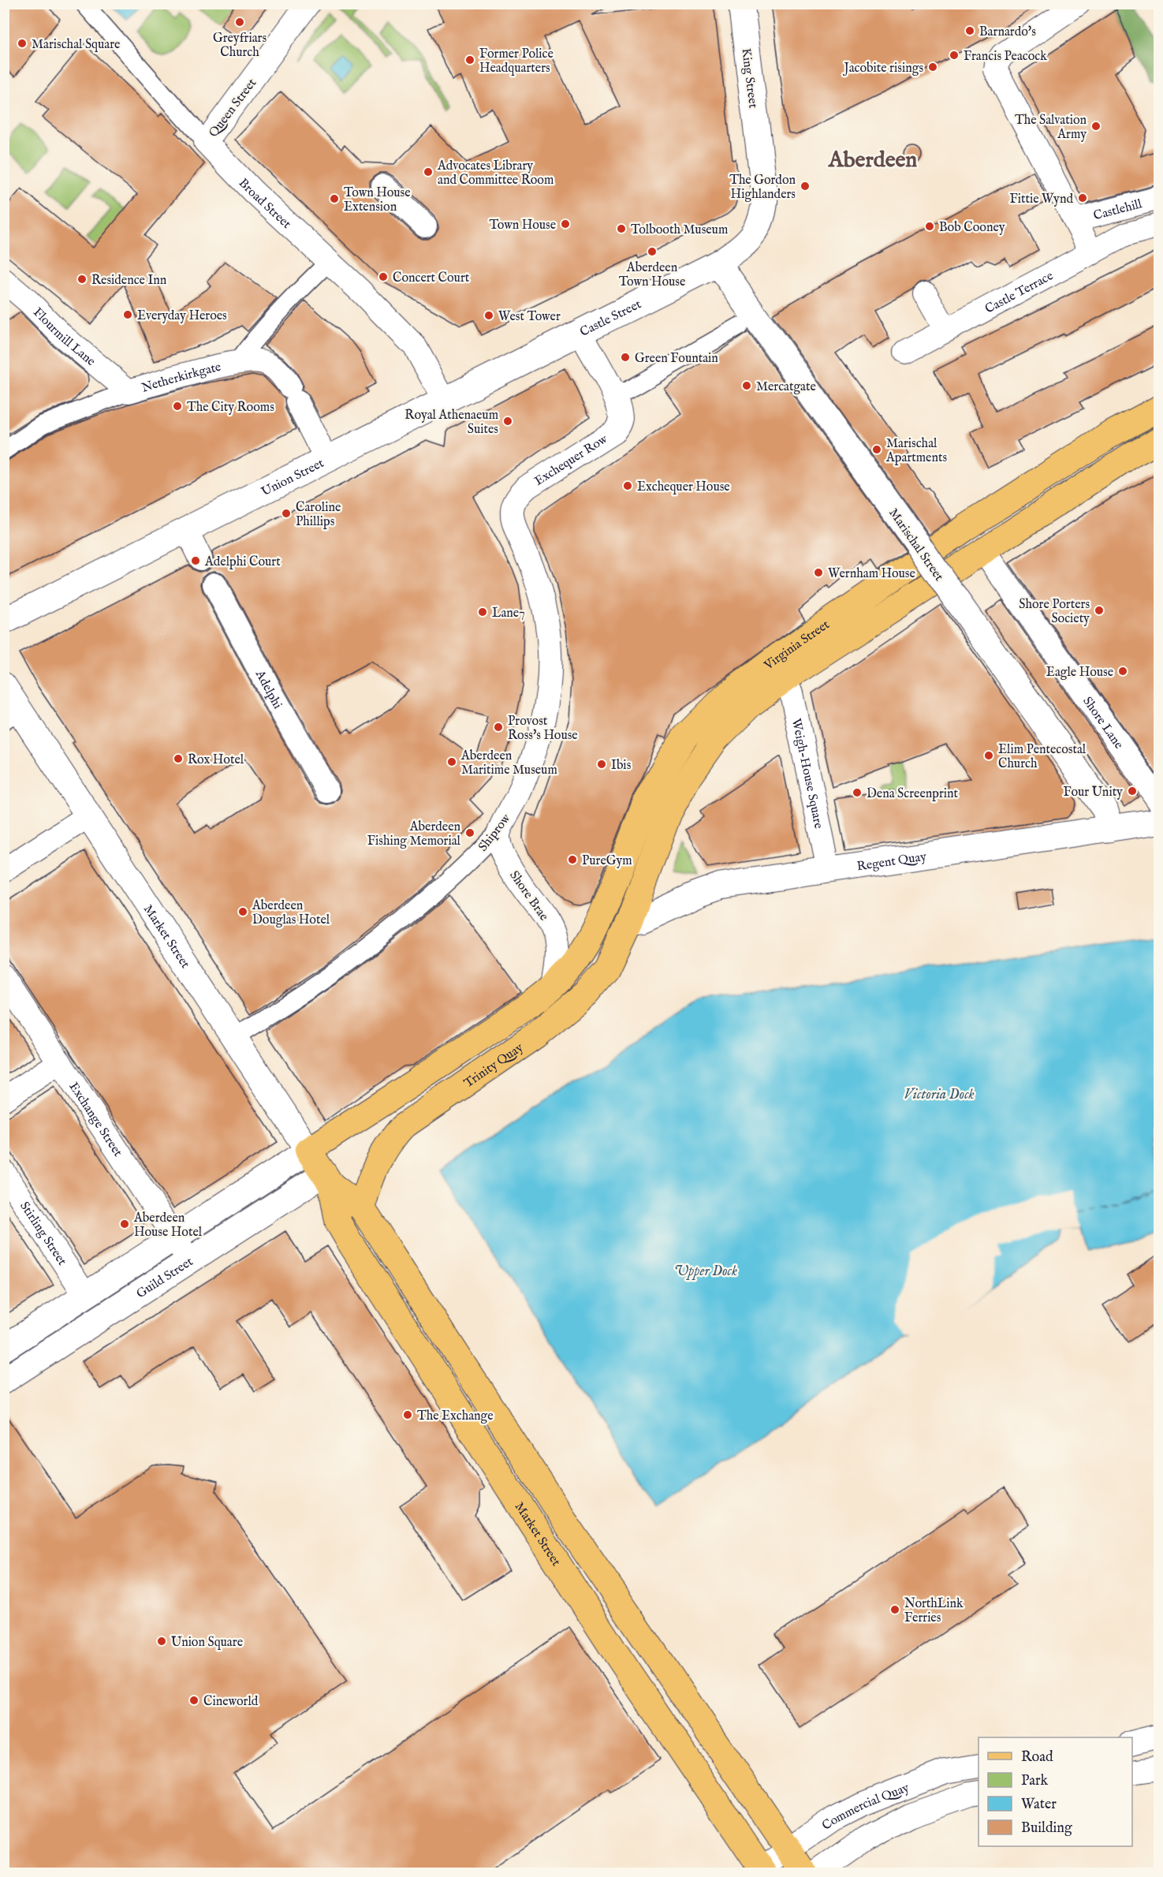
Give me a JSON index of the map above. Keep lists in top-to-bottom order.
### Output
{
  "streets": {
    "main road": ["Virginia Street", "Market Street", "Trinity Quay"],
    "street": [
      "King Street",
      "Queen Street",
      "Broad Street",
      "Castlehill",
      "Castle Terrace",
      "Castle Street",
      "Flourmill Lane",
      "Netherkirkgate",
      "Exchequer Row",
      "Union Street",
      "Marischal Street",
      "Adelphi",
      "Shore Lane",
      "Weigh-House Square",
      "Shiprow",
      "Regent Quay",
      "Shore Brae",
      "Exchange Street",
      "Stirling Street",
      "Guild Street",
      "Commercial Quay"
    ]
  },
  "crossings": [
    ["King Street", "Castle Street"],
    ["Queen Street", "Broad Street"],
    ["Broad Street", "Netherkirkgate"],
    ["Broad Street", "Union Street"],
    ["Castle Street", "Exchequer Row"],
    ["Castle Street", "Union Street"],
    ["Castle Street", "Marischal Street"],
    ["Flourmill Lane", "Netherkirkgate"],
    ["Exchequer Row", "Shiprow"],
    ["Marischal Street", "Regent Quay"],
    ["Virginia Street", "Shore Lane"],
    ["Virginia Street", "Weigh-House Square"],
    ["Virginia Street", "Regent Quay"],
    ["Virginia Street", "Shore Brae"],
    ["Virginia Street", "Trinity Quay"],
    ["Weigh-House Square", "Regent Quay"],
    ["Shiprow", "Shore Brae"],
    ["Shiprow", "Market Street"],
    ["Regent Quay", "Trinity Quay"],
    ["Market Street", "Trinity Quay"],
    ["Market Street", "Guild Street"],
    ["Market Street", "Commercial Quay"],
    ["Exchange Street", "Guild Street"]
  ],
  "districts": ["Aberdeen"],
  "water": ["Victoria Dock", "Upper Dock"],
  "places": [
    "Greyfriars Church",
    "Barnardo's",
    "Marischal Square",
    "Francis Peacock",
    "Former Police Headquarters",
    "Jacobite risings",
    "The Salvation Army",
    "Advocates Library and Committee Room",
    "The Gordon Highlanders",
    "Fittie Wynd",
    "Town House Extension",
    "Town House",
    "Bob Cooney",
    "Tolbooth Museum",
    "Aberdeen Town House",
    "Concert Court",
    "Residence Inn",
    "Everyday Heroes",
    "West Tower",
    "Green Fountain",
    "Mercatgate",
    "The City Rooms",
    "Royal Athenaeum Suites",
    "Marischal Apartments",
    "Exchequer House",
    "Caroline Phillips",
    "Adelphi Court",
    "Wernham House",
    "Shore Porters Society",
    "Lane7",
    "Eagle House",
    "Provost Ross's House",
    "Elim Pentecostal Church",
    "Rox Hotel",
    "Aberdeen Maritime Museum",
    "Ibis",
    "Four Unity",
    "Dena Screenprint",
    "Aberdeen Fishing Memorial",
    "PureGym",
    "Aberdeen Douglas Hotel",
    "Aberdeen House Hotel",
    "The Exchange",
    "NorthLink Ferries",
    "Union Square",
    "Cineworld"
  ],
  "legend": [
    "Road",
    "Park",
    "Water",
    "Building"
  ]
}
